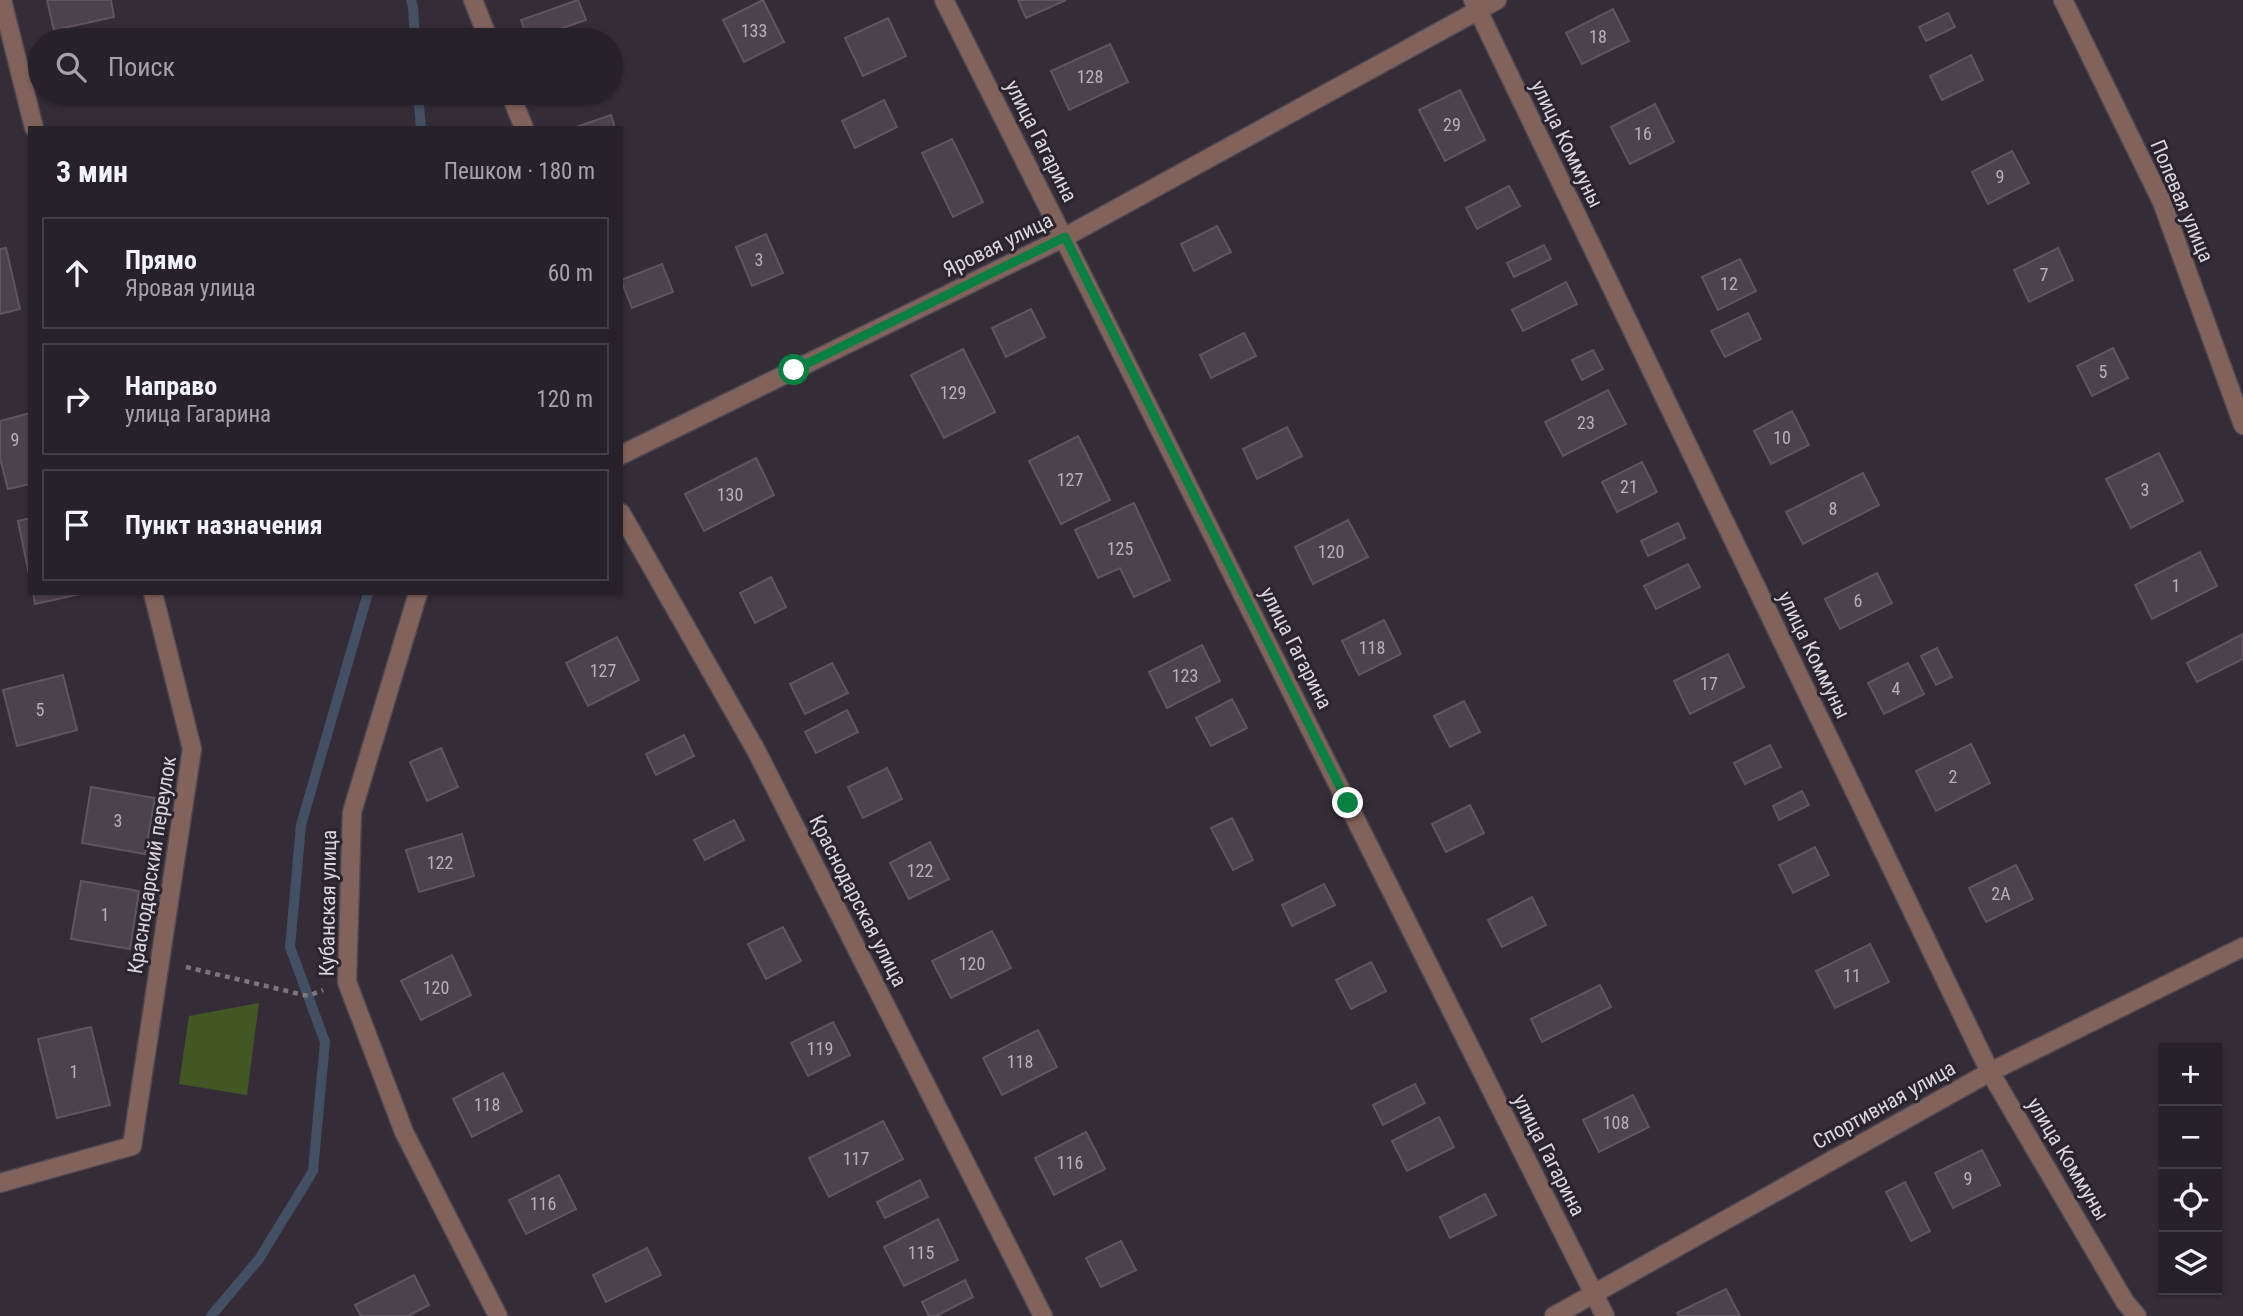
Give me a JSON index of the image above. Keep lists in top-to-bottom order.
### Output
{
  "streets": {
    "street": [
      "улица Гагарина",
      "улица Коммуны",
      "Полевая улица",
      "Яровая улица",
      "Краснодарский переулок",
      "Краснодарская улица",
      "Кубанская улица",
      "Спортивная улица"
    ]
  },
  "crossings": [
    ["улица Гагарина", "Яровая улица"],
    ["улица Гагарина", "Спортивная улица"],
    ["улица Коммуны", "Яровая улица"],
    ["улица Коммуны", "Спортивная улица"]
  ],
  "house_numbers": [
    "133",
    "18",
    "128",
    "29",
    "16",
    "9",
    "3",
    "7",
    "12",
    "5",
    "129",
    "23",
    "10",
    "9",
    "127",
    "21",
    "3",
    "130",
    "8",
    "125",
    "120",
    "1",
    "6",
    "118",
    "127",
    "123",
    "17",
    "4",
    "5",
    "2",
    "3",
    "122",
    "122",
    "2А",
    "1",
    "120",
    "11",
    "120",
    "119",
    "118",
    "1",
    "118",
    "108",
    "117",
    "116",
    "9",
    "116",
    "115"
  ],
  "page": {
    "search": "Поиск",
    "heading": ["3 мин", "Пешком · 180 m"],
    "list": [
      ["Прямо", "Яровая улица", "60 m"],
      ["Направо", "улица Гагарина", "120 m"],
      "Пункт назначения"
    ],
    "map_buttons": ["+", "−"]
  }
}
